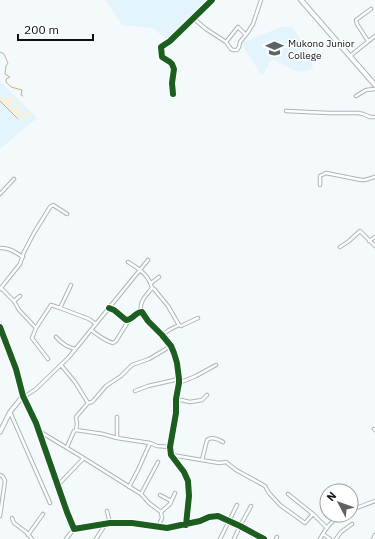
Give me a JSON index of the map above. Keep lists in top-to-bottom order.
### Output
{
  "places": {
    "school or university": ["Mukono Junior College"]
  },
  "scale_bar": "200 m",
  "north": "top left"
}
